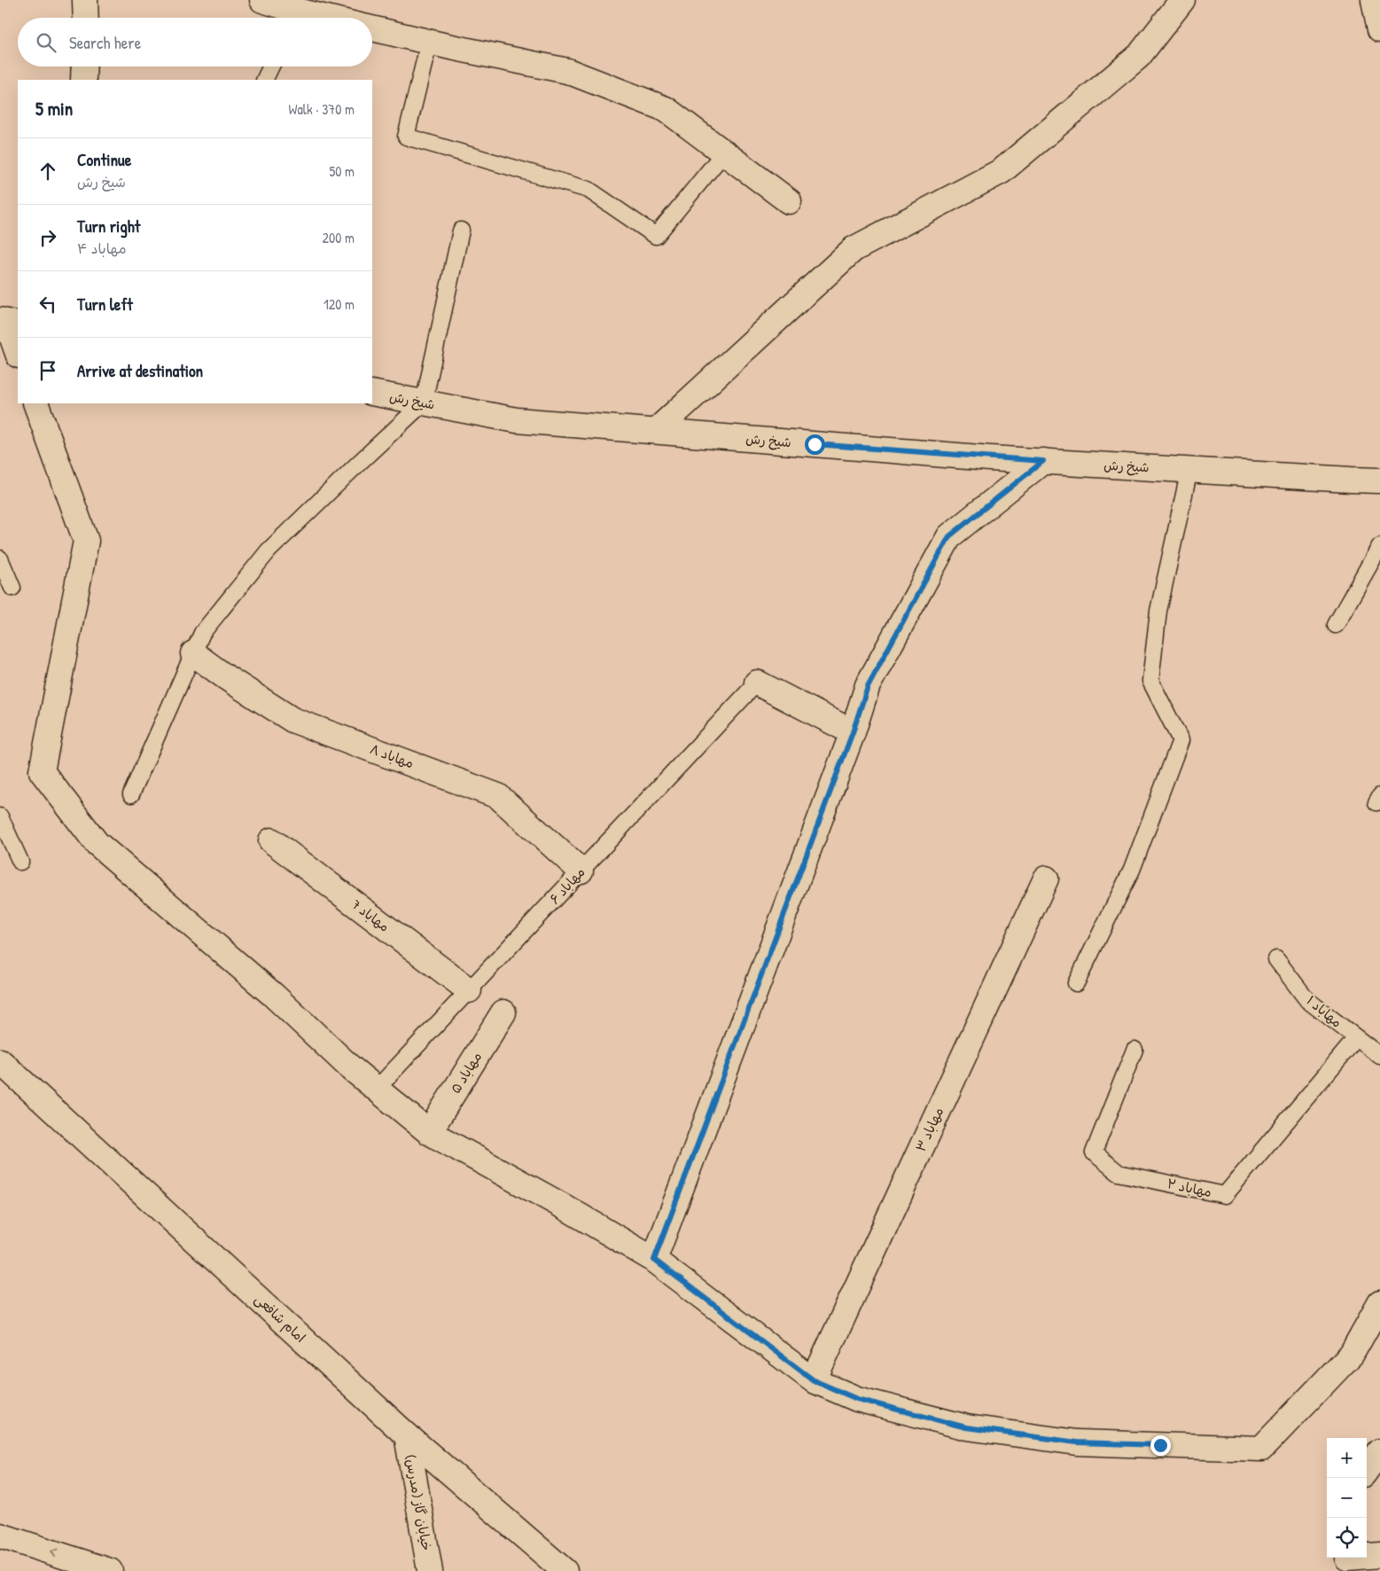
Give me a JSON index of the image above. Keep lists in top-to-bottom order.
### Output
{
  "streets": {
    "street": [
      "شیخ رش",
      "مهاباد ۸",
      "مهاباد 7",
      "مهاباد ۵",
      "مهاباد ۳",
      "امام شافعی",
      "خیابان گاز (مدرس)"
    ],
    "lane": ["مهاباد ۶", "مهاباد ۱", "مهاباد ۲"]
  },
  "crossings": [
    ["مهاباد ۸", "مهاباد ۶"],
    ["مهاباد ۶", "مهاباد 7"],
    ["مهاباد ۱", "مهاباد ۲"],
    ["امام شافعی", "خیابان گاز (مدرس)"]
  ],
  "page": {
    "search": "Search here",
    "heading": ["5 min", "Walk · 370 m"],
    "list": [
      ["Continue", "شیخ رش", "50 m"],
      ["Turn right", "مهاباد ۴", "200 m"],
      ["Turn left", "120 m"],
      "Arrive at destination"
    ],
    "map_buttons": ["+", "−"]
  }
}
